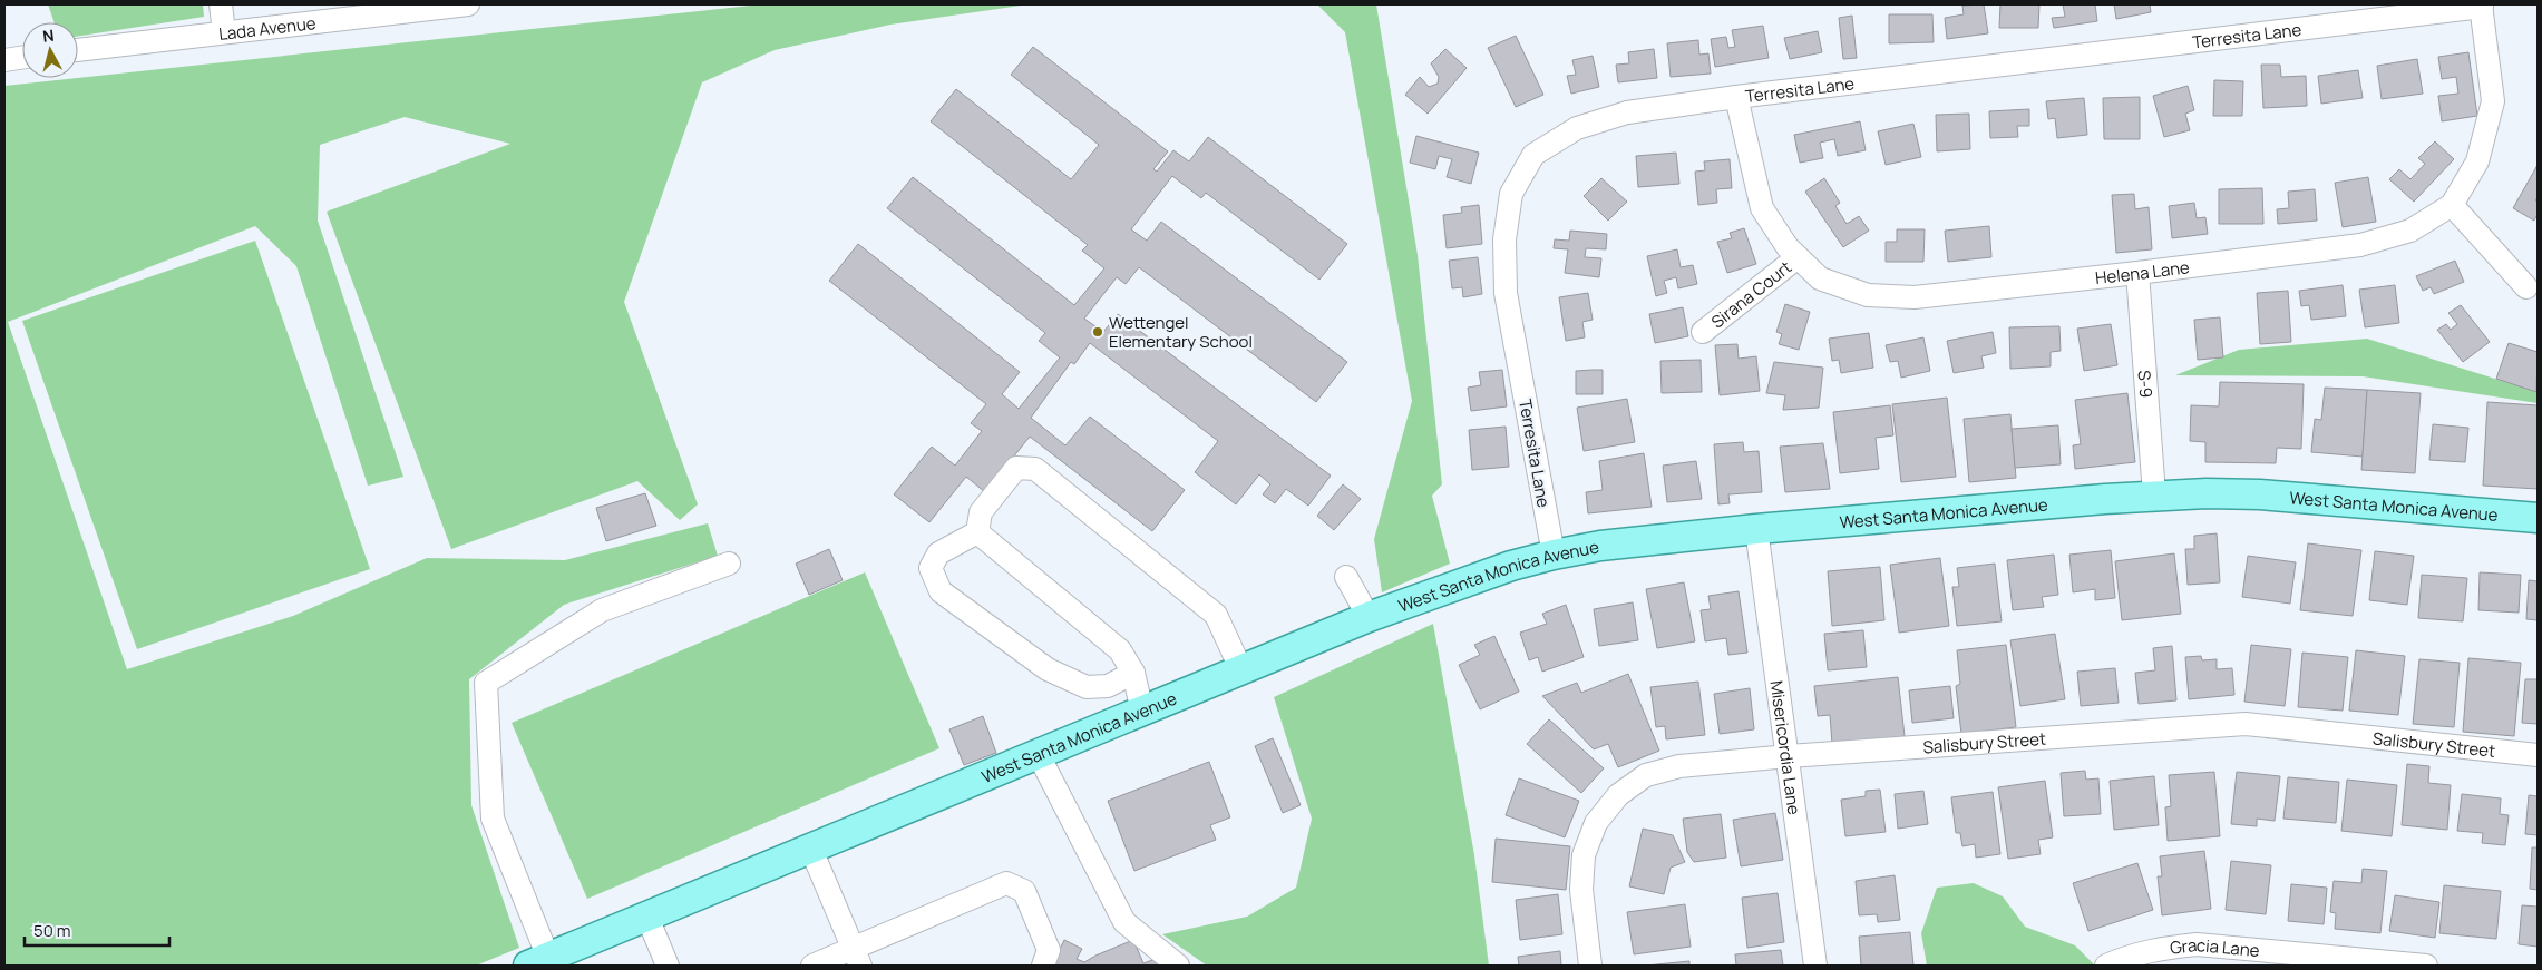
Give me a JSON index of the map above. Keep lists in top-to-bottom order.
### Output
{
  "streets": {
    "main road": ["West Santa Monica Avenue"],
    "street": [
      "Lada Avenue",
      "Terresita Lane",
      "Helena Lane",
      "Sirana Court",
      "S-9",
      "Salisbury Street",
      "Misericordia Lane",
      "Gracia Lane"
    ]
  },
  "crossings": [
    ["Terresita Lane", "Helena Lane"],
    ["Terresita Lane", "West Santa Monica Avenue"],
    ["Helena Lane", "Sirana Court"],
    ["Helena Lane", "S-9"],
    ["S-9", "West Santa Monica Avenue"],
    ["West Santa Monica Avenue", "Misericordia Lane"],
    ["Salisbury Street", "Misericordia Lane"]
  ],
  "places": ["Wettengel Elementary School"],
  "scale_bar": "50 m",
  "north": "top"
}
